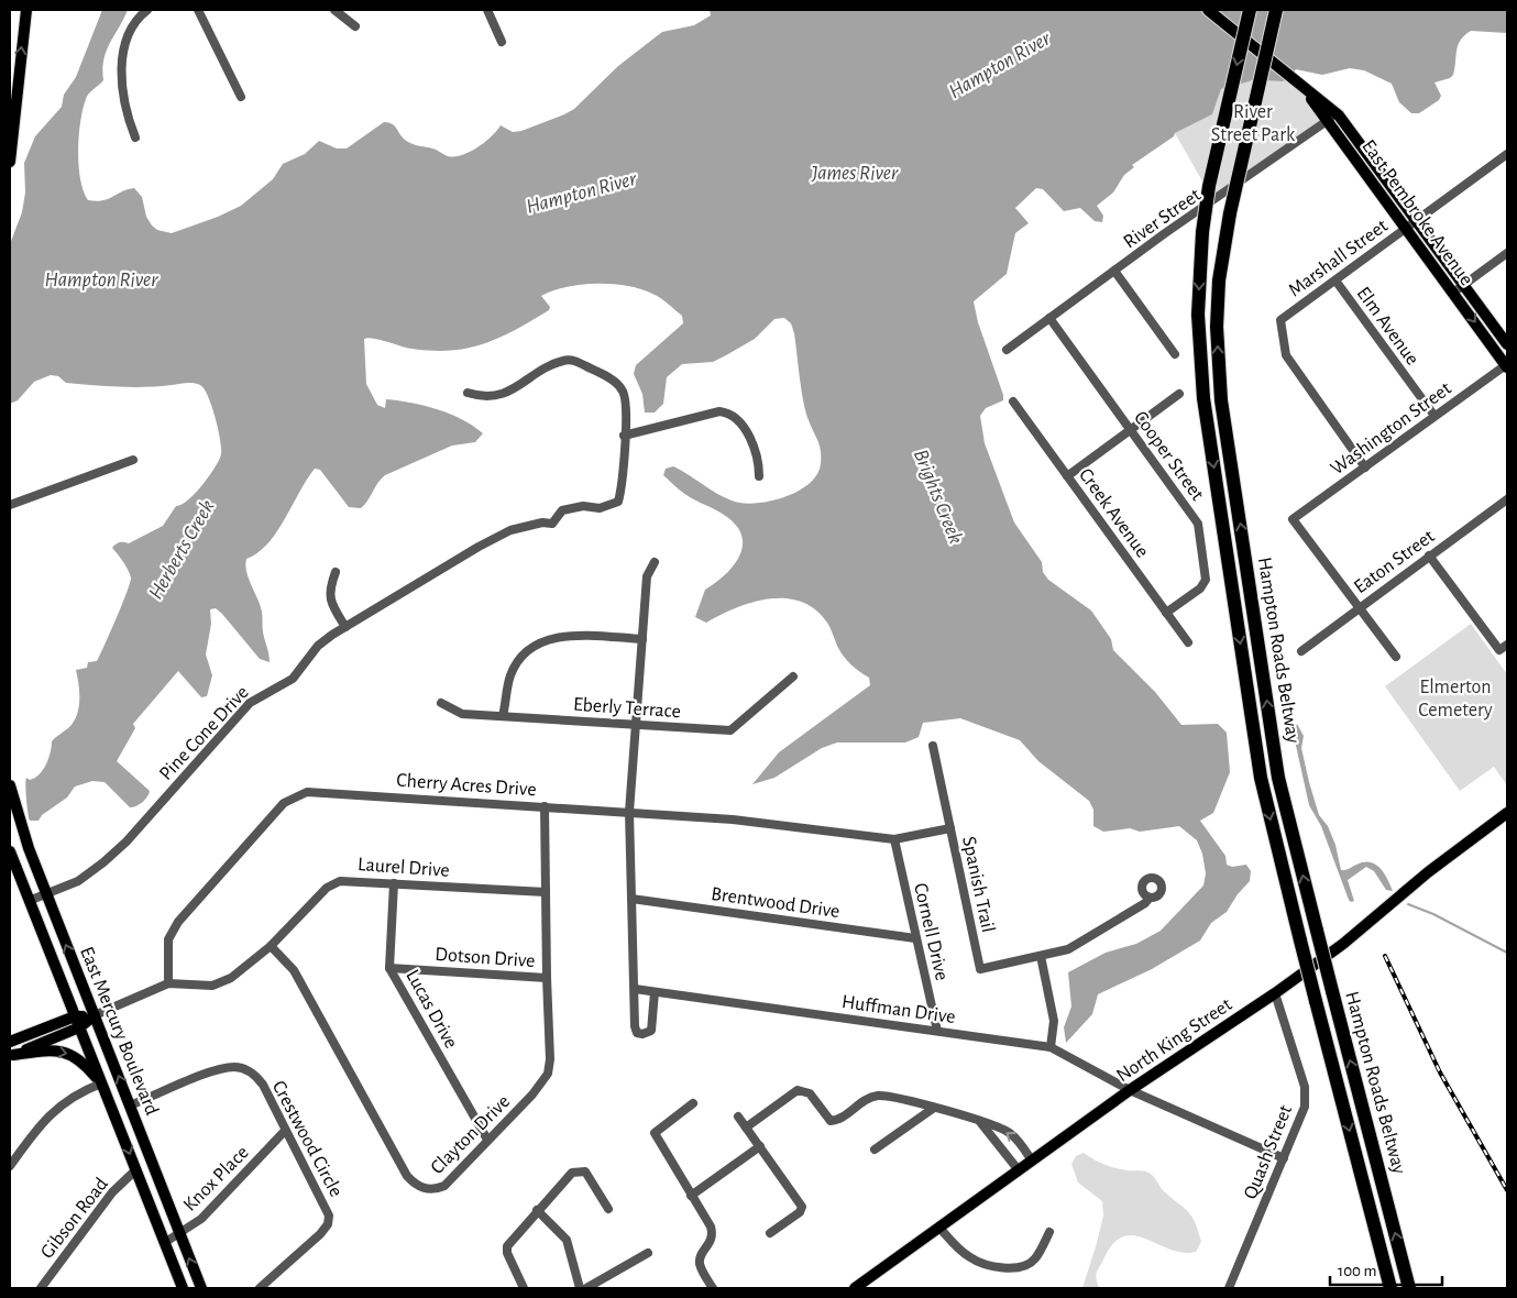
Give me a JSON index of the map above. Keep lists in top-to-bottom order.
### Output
{
  "streets": {
    "highway": ["Hampton Roads Beltway"],
    "main road": ["East Pembroke Avenue", "East Mercury Boulevard", "North King Street"],
    "street": [
      "River Street",
      "Marshall Street",
      "Elm Avenue",
      "Washington Street",
      "Cooper Street",
      "Creek Avenue",
      "Eaton Street",
      "Eberly Terrace",
      "Pine Cone Drive",
      "Cherry Acres Drive",
      "Laurel Drive",
      "Spanish Trail",
      "Brentwood Drive",
      "Cornell Drive",
      "Dotson Drive",
      "Lucas Drive",
      "Huffman Drive",
      "Clayton Drive",
      "Crestwood Circle",
      "Quash Street",
      "Knox Place",
      "Gibson Road"
    ]
  },
  "crossings": [
    ["East Pembroke Avenue", "River Street"],
    ["East Pembroke Avenue", "Marshall Street"],
    ["East Pembroke Avenue", "Washington Street"],
    ["River Street", "Cooper Street"],
    ["Marshall Street", "Elm Avenue"],
    ["Marshall Street", "Washington Street"],
    ["Elm Avenue", "Washington Street"],
    ["Washington Street", "Eaton Street"],
    ["Cooper Street", "Creek Avenue"],
    ["Pine Cone Drive", "East Mercury Boulevard"],
    ["Cherry Acres Drive", "Laurel Drive"],
    ["Cherry Acres Drive", "Spanish Trail"],
    ["Cherry Acres Drive", "Cornell Drive"],
    ["Cherry Acres Drive", "Clayton Drive"],
    ["Laurel Drive", "Lucas Drive"],
    ["Laurel Drive", "Clayton Drive"],
    ["Brentwood Drive", "Cornell Drive"],
    ["Cornell Drive", "Huffman Drive"],
    ["Dotson Drive", "Lucas Drive"],
    ["Dotson Drive", "Clayton Drive"],
    ["Lucas Drive", "Clayton Drive"],
    ["Huffman Drive", "North King Street"],
    ["Huffman Drive", "Quash Street"],
    ["East Mercury Boulevard", "Crestwood Circle"],
    ["East Mercury Boulevard", "Knox Place"],
    ["East Mercury Boulevard", "Gibson Road"],
    ["North King Street", "Quash Street"],
    ["Crestwood Circle", "Knox Place"]
  ],
  "water": [
    "Hampton River",
    "James River",
    "Brights Creek",
    "Herberts Creek"
  ],
  "parks": ["River Street Park", "Elmerton Cemetery"],
  "scale_bar": "100 m"
}
